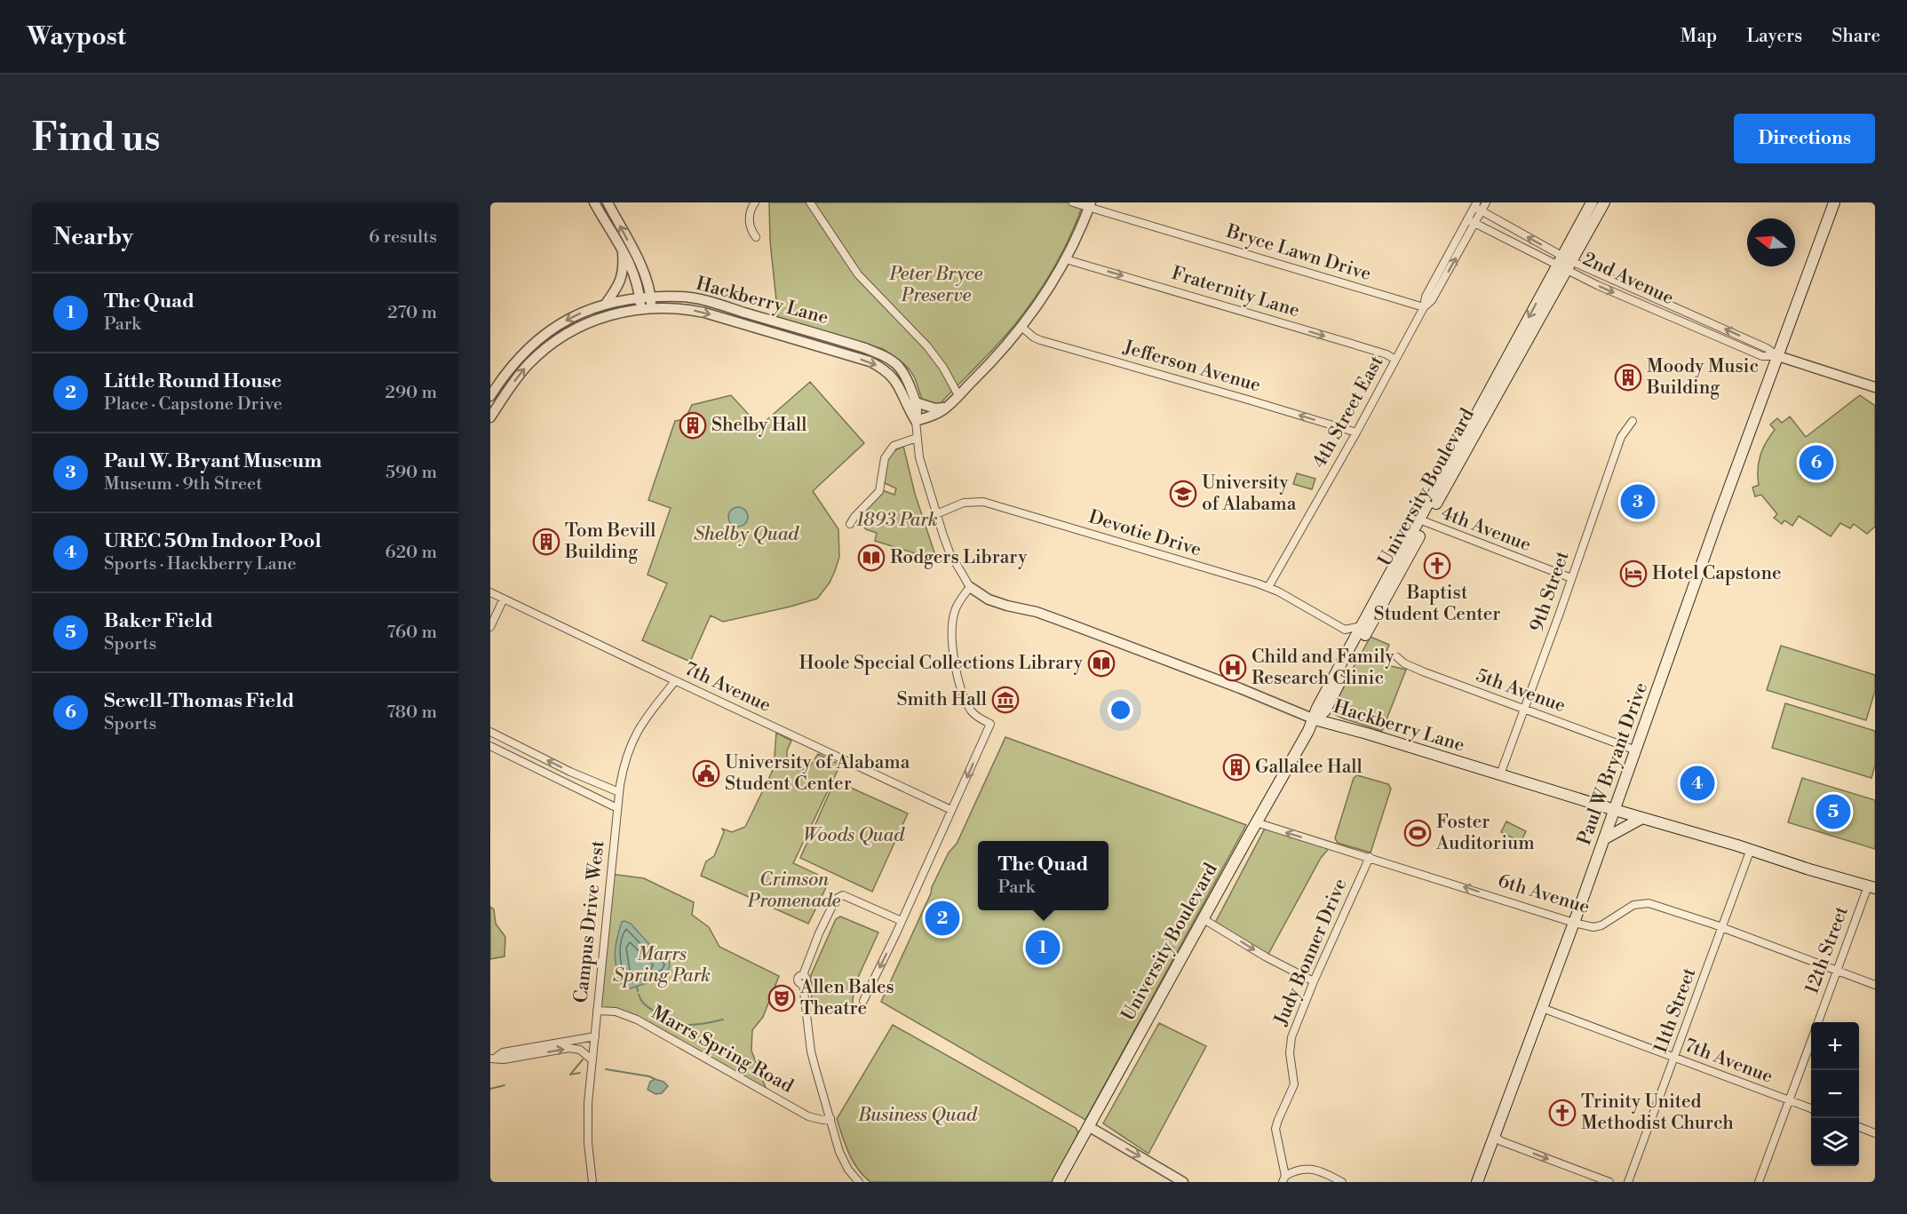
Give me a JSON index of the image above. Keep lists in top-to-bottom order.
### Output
{
  "streets": {
    "main road": ["Hackberry Lane", "University Boulevard", "Paul W Bryant Drive"],
    "street": [
      "Bryce Lawn Drive",
      "2nd Avenue",
      "Fraternity Lane",
      "Jefferson Avenue",
      "4th Street East",
      "4th Avenue",
      "Devotie Drive",
      "9th Street",
      "7th Avenue",
      "5th Avenue",
      "6th Avenue",
      "Campus Drive West",
      "12th Street",
      "Judy Bonner Drive",
      "11th Street",
      "Marrs Spring Road"
    ]
  },
  "crossings": [
    ["Bryce Lawn Drive", "4th Street East"],
    ["2nd Avenue", "4th Street East"],
    ["2nd Avenue", "University Boulevard"],
    ["2nd Avenue", "Paul W Bryant Drive"],
    ["Fraternity Lane", "4th Street East"],
    ["Hackberry Lane", "University Boulevard"],
    ["Hackberry Lane", "Devotie Drive"],
    ["Hackberry Lane", "9th Street"],
    ["Hackberry Lane", "Paul W Bryant Drive"],
    ["Hackberry Lane", "12th Street"],
    ["Hackberry Lane", "11th Street"],
    ["Jefferson Avenue", "4th Street East"],
    ["4th Street East", "Devotie Drive"],
    ["University Boulevard", "4th Avenue"],
    ["University Boulevard", "Devotie Drive"],
    ["University Boulevard", "6th Avenue"],
    ["4th Avenue", "9th Street"],
    ["9th Street", "5th Avenue"],
    ["7th Avenue", "Paul W Bryant Drive"],
    ["7th Avenue", "Campus Drive West"],
    ["7th Avenue", "12th Street"],
    ["7th Avenue", "11th Street"],
    ["5th Avenue", "Paul W Bryant Drive"],
    ["Paul W Bryant Drive", "6th Avenue"],
    ["6th Avenue", "12th Street"],
    ["6th Avenue", "Judy Bonner Drive"],
    ["6th Avenue", "11th Street"],
    ["Campus Drive West", "Marrs Spring Road"]
  ],
  "one_way": ["Fraternity Lane", "Jefferson Avenue", "6th Avenue"],
  "parks": [
    "Peter Bryce Preserve",
    "1893 Park",
    "Shelby Quad",
    "Woods Quad",
    "Crimson Promenade",
    "Marrs Spring Park",
    "Business Quad"
  ],
  "places": {
    "building": [
      "Moody Music Building",
      "Shelby Hall",
      "Tom Bevill Building",
      "Gallalee Hall"
    ],
    "school or university": ["University of Alabama"],
    "library": ["Rodgers Library", "Hoole Special Collections Library"],
    "church": ["Baptist Student Center", "Trinity United Methodist Church"],
    "hotel": ["Hotel Capstone"],
    "hospital": ["Child and Family Research Clinic"],
    "museum": ["Smith Hall"],
    "public building": ["University of Alabama Student Center"],
    "sports": ["Foster Auditorium"],
    "theatre": ["Allen Bales Theatre"]
  },
  "north": "left",
  "page": {
    "header": "Waypost",
    "nav": ["Map", "Layers", "Share"],
    "buttons": "Directions",
    "title": "Find us",
    "heading": ["Nearby", "6 results"],
    "list": [
      {
        "mark": "1",
        "name": "The Quad",
        "note": "Park",
        "value": "270 m"
      },
      {
        "mark": "2",
        "name": "Little Round House",
        "note": "Place · Capstone Drive",
        "value": "290 m"
      },
      {
        "mark": "3",
        "name": "Paul W. Bryant Museum",
        "note": "Museum · 9th Street",
        "value": "590 m"
      },
      {
        "mark": "4",
        "name": "UREC 50m Indoor Pool",
        "note": "Sports · Hackberry Lane",
        "value": "620 m"
      },
      {
        "mark": "5",
        "name": "Baker Field",
        "note": "Sports",
        "value": "760 m"
      },
      {
        "mark": "6",
        "name": "Sewell-Thomas Field",
        "note": "Sports",
        "value": "780 m"
      }
    ],
    "pins": [
      "6",
      "3",
      "4",
      "5",
      "2",
      "1"
    ],
    "popup": ["The Quad", "Park"],
    "map_buttons": ["+", "−"]
  }
}
